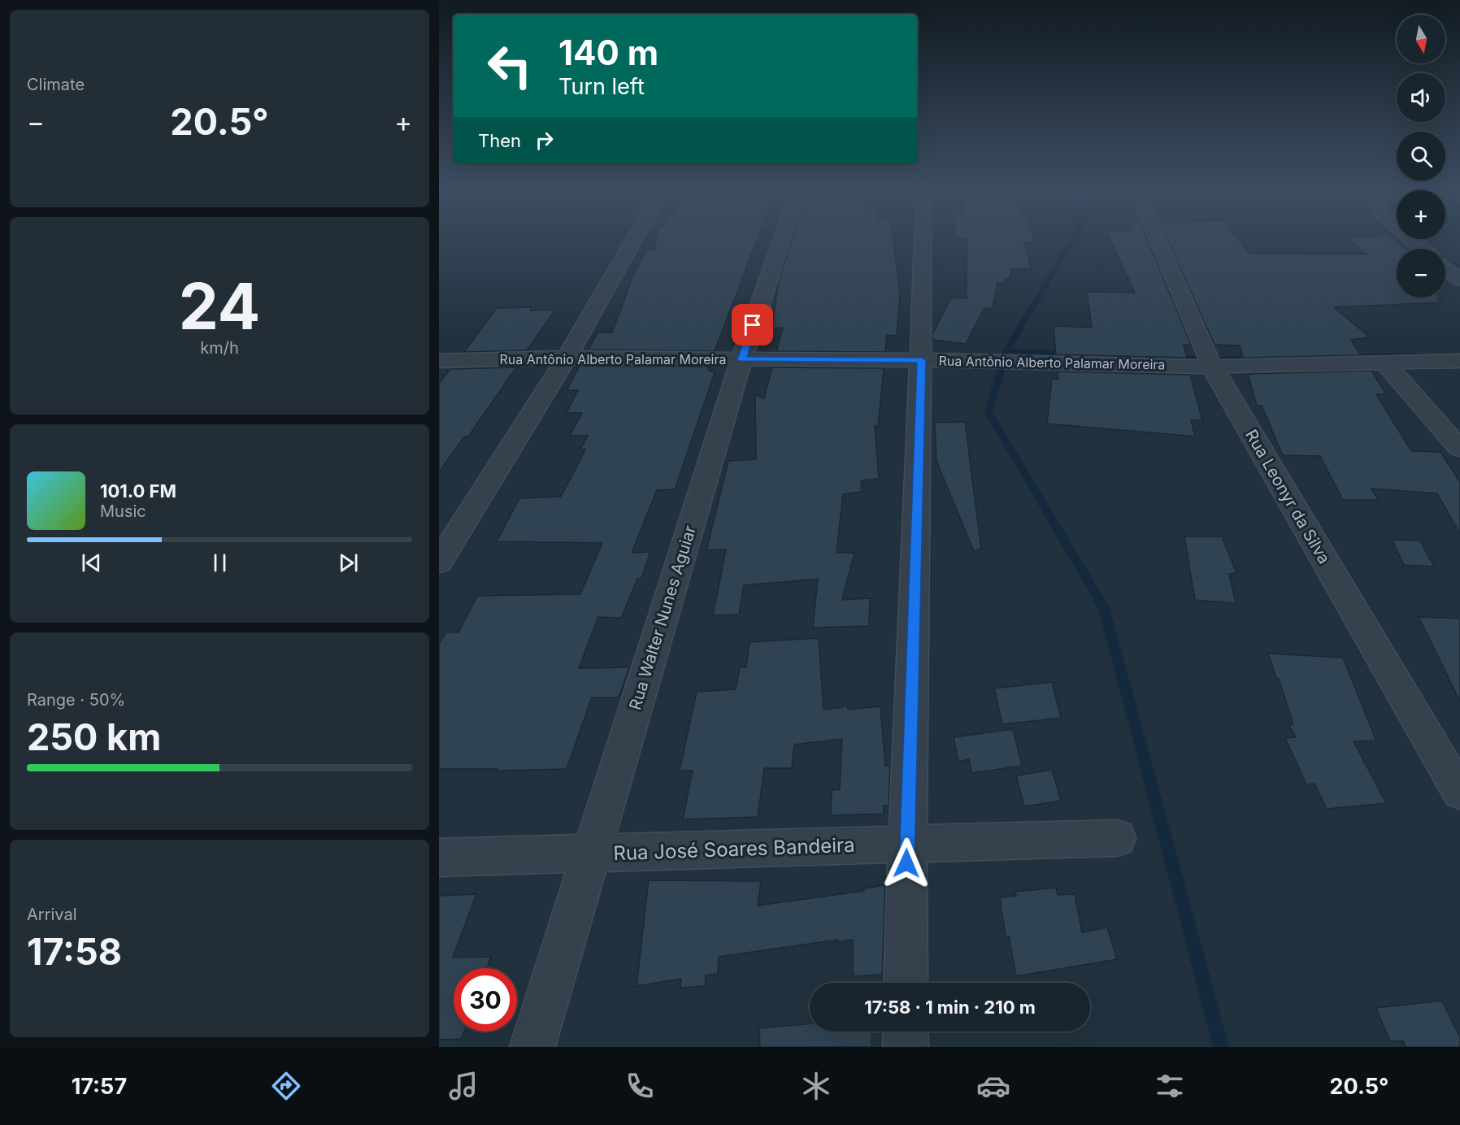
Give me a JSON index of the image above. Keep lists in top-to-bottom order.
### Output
{
  "streets": {
    "street": [
      "Rua Antônio Alberto Palamar Moreira",
      "Rua Leonyr da Silva",
      "Rua Walter Nunes Aguiar",
      "Rua José Soares Bandeira"
    ]
  },
  "crossings": [
    ["Rua Antônio Alberto Palamar Moreira", "Rua Leonyr da Silva"],
    ["Rua Antônio Alberto Palamar Moreira", "Rua Walter Nunes Aguiar"],
    ["Rua Walter Nunes Aguiar", "Rua José Soares Bandeira"]
  ],
  "north": "bottom",
  "page": {
    "tile": [
      "Climate",
      ["24", "km/h"],
      ["Range · 50%", "250 km"],
      ["Arrival", "17:58"]
    ],
    "map_buttons": ["+", "−"],
    "turn": ["140 m", "Turn left"],
    "heat": ["−", "20.5°", "+"],
    "then": "Then",
    "song": ["101.0 FM", "Music"],
    "limit": "30",
    "trip": "17:58 · 1 min · 210 m",
    "tabs": ["17:57", "20.5°"]
  }
}
